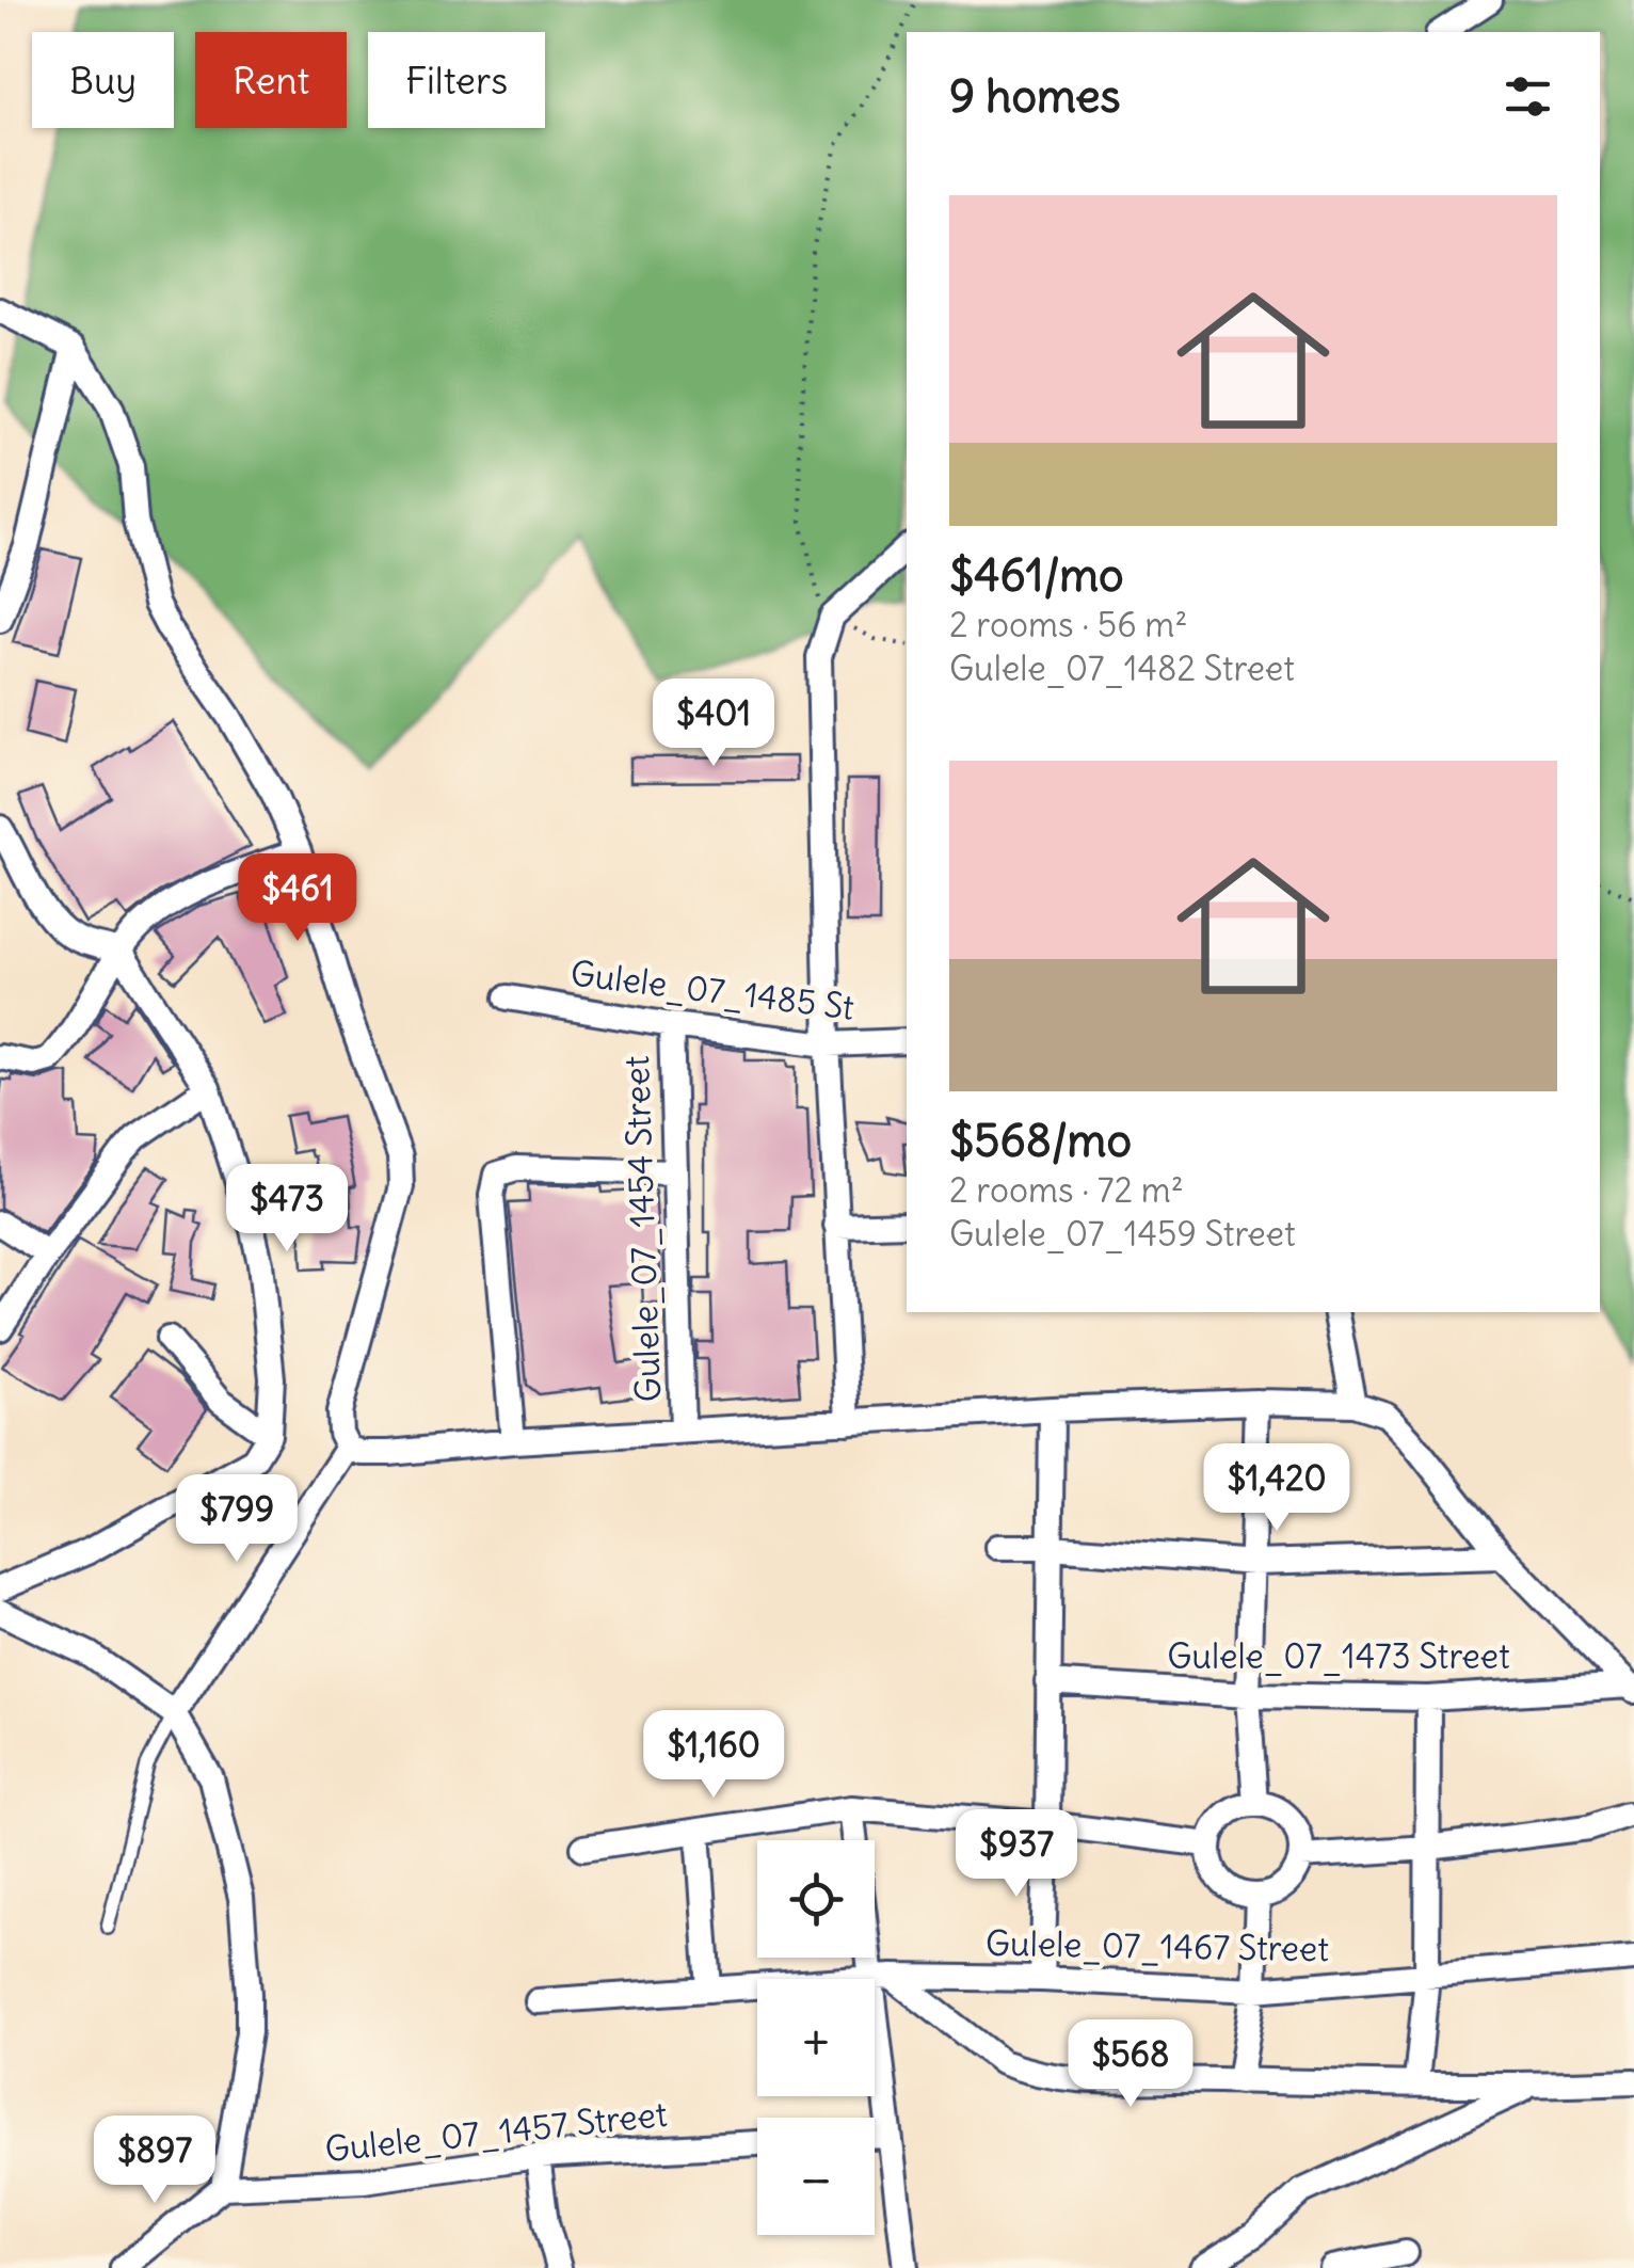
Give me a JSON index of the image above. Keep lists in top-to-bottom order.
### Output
{
  "streets": {
    "street": [
      "Gulele_07_1485 St",
      "Gulele_07_1454 Street",
      "Gulele_07_1473 Street",
      "Gulele_07_1467 Street",
      "Gulele_07_1457 Street"
    ]
  },
  "crossings": [
    ["Gulele_07_1485 St", "Gulele_07_1454 Street"]
  ],
  "page": {
    "chip": ["Buy", "Rent", "Filters"],
    "heading": "9 homes",
    "list": [
      {
        "name": "$461/mo",
        "note": "2 rooms · 56 m² · Gulele_07_1482 Street"
      },
      {
        "name": "$568/mo",
        "note": "2 rooms · 72 m² · Gulele_07_1459 Street"
      }
    ],
    "price": [
      "$401",
      "$461",
      "$473",
      "$1,420",
      "$799",
      "$1,160",
      "$937",
      "$568",
      "$897"
    ],
    "map_buttons": ["+", "−"]
  }
}
